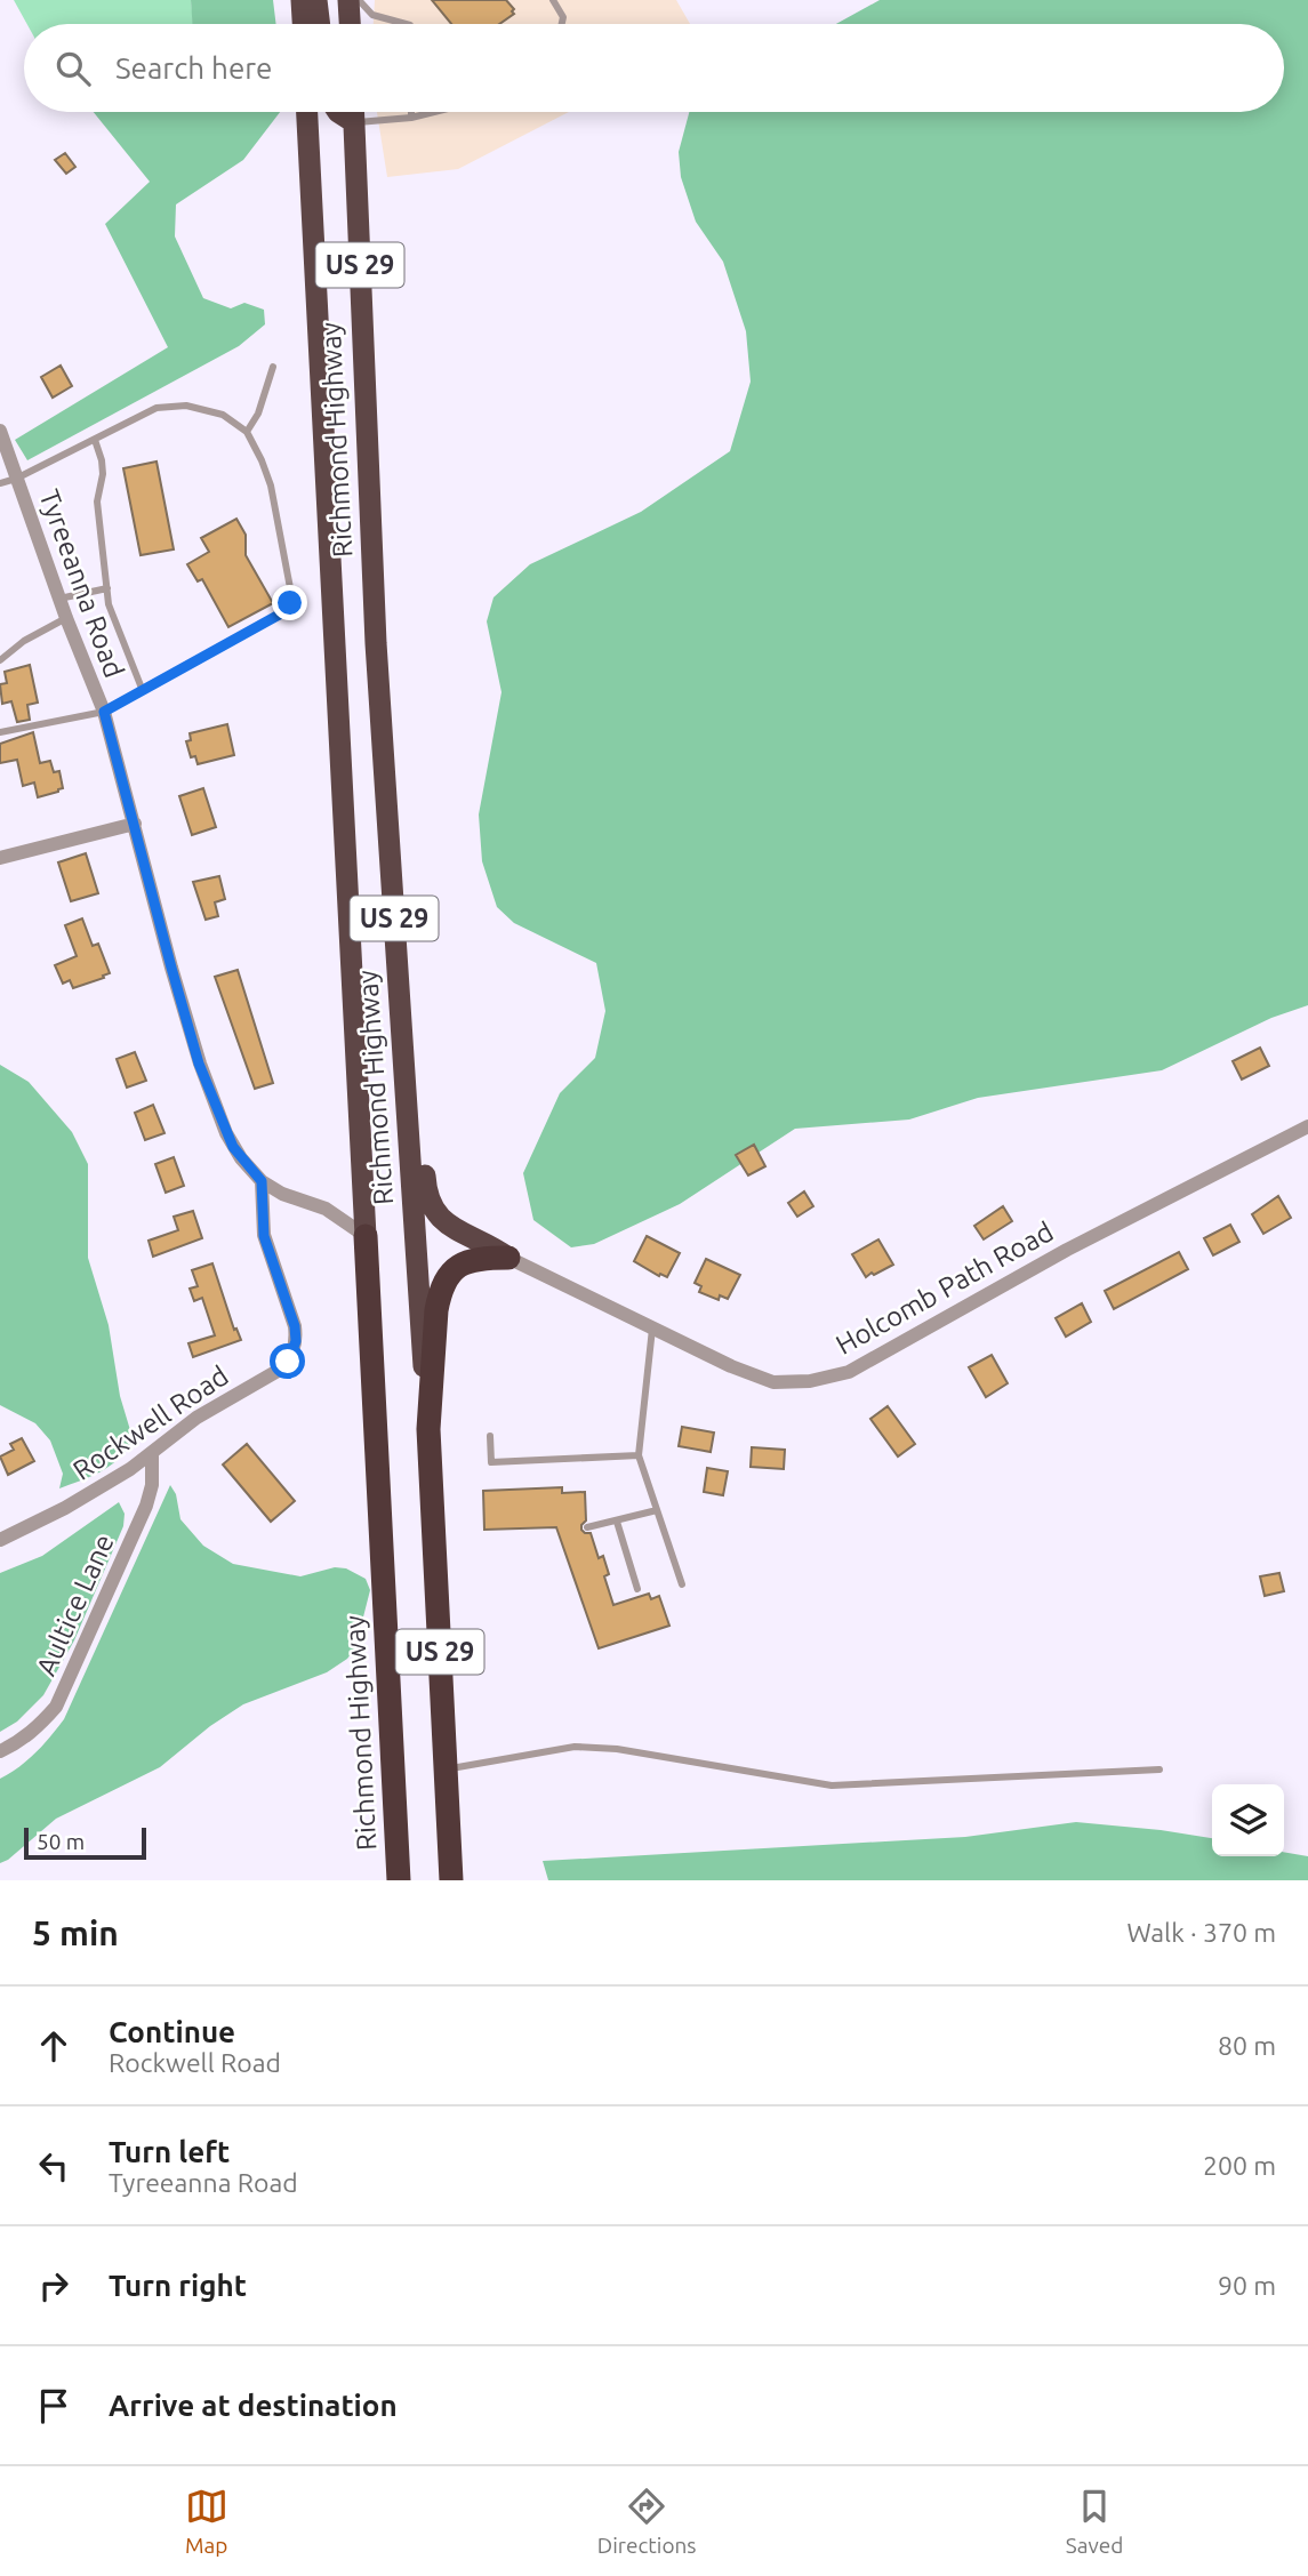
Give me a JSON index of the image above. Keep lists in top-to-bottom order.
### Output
{
  "streets": {
    "highway": ["US 29", "Richmond Highway"],
    "street": [
      "Tyreeanna Road",
      "Holcomb Path Road",
      "Rockwell Road",
      "Aultice Lane"
    ]
  },
  "crossings": [
    ["Richmond Highway", "Tyreeanna Road"],
    ["Tyreeanna Road", "Rockwell Road"],
    ["Rockwell Road", "Aultice Lane"]
  ],
  "scale_bar": "50 m",
  "page": {
    "search": "Search here",
    "scale": "50 m",
    "heading": ["5 min", "Walk · 370 m"],
    "list": [
      ["Continue", "Rockwell Road", "80 m"],
      ["Turn left", "Tyreeanna Road", "200 m"],
      ["Turn right", "90 m"],
      "Arrive at destination"
    ],
    "nav": ["Map", "Directions", "Saved"]
  }
}
